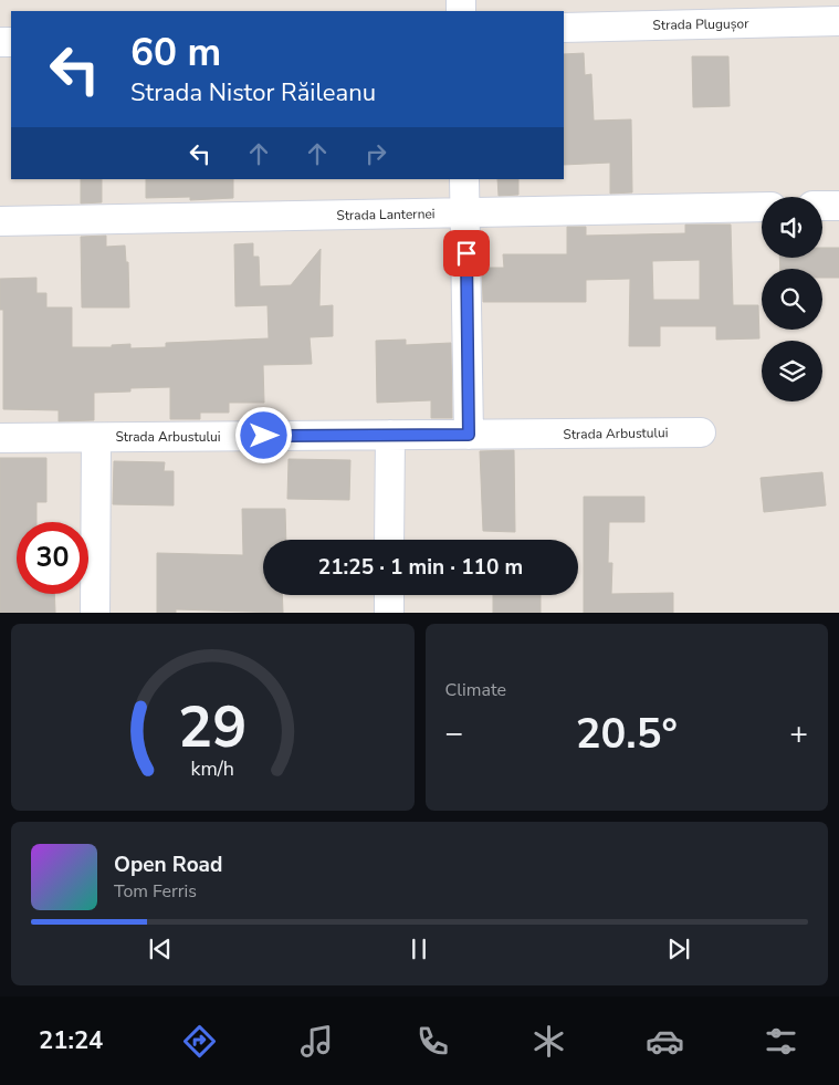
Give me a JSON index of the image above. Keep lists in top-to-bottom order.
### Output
{
  "streets": {
    "street": ["Strada Plugușor", "Strada Lanternei", "Strada Arbustului"]
  },
  "page": {
    "turn": ["60 m", "Strada Nistor Răileanu"],
    "limit": "30",
    "trip": "21:25 · 1 min · 110 m",
    "tile": "Climate",
    "heat": ["−", "20.5°", "+"],
    "song": ["Open Road", "Tom Ferris"],
    "tabs": "21:24",
    "gauge": ["29", "km/h"]
  }
}
